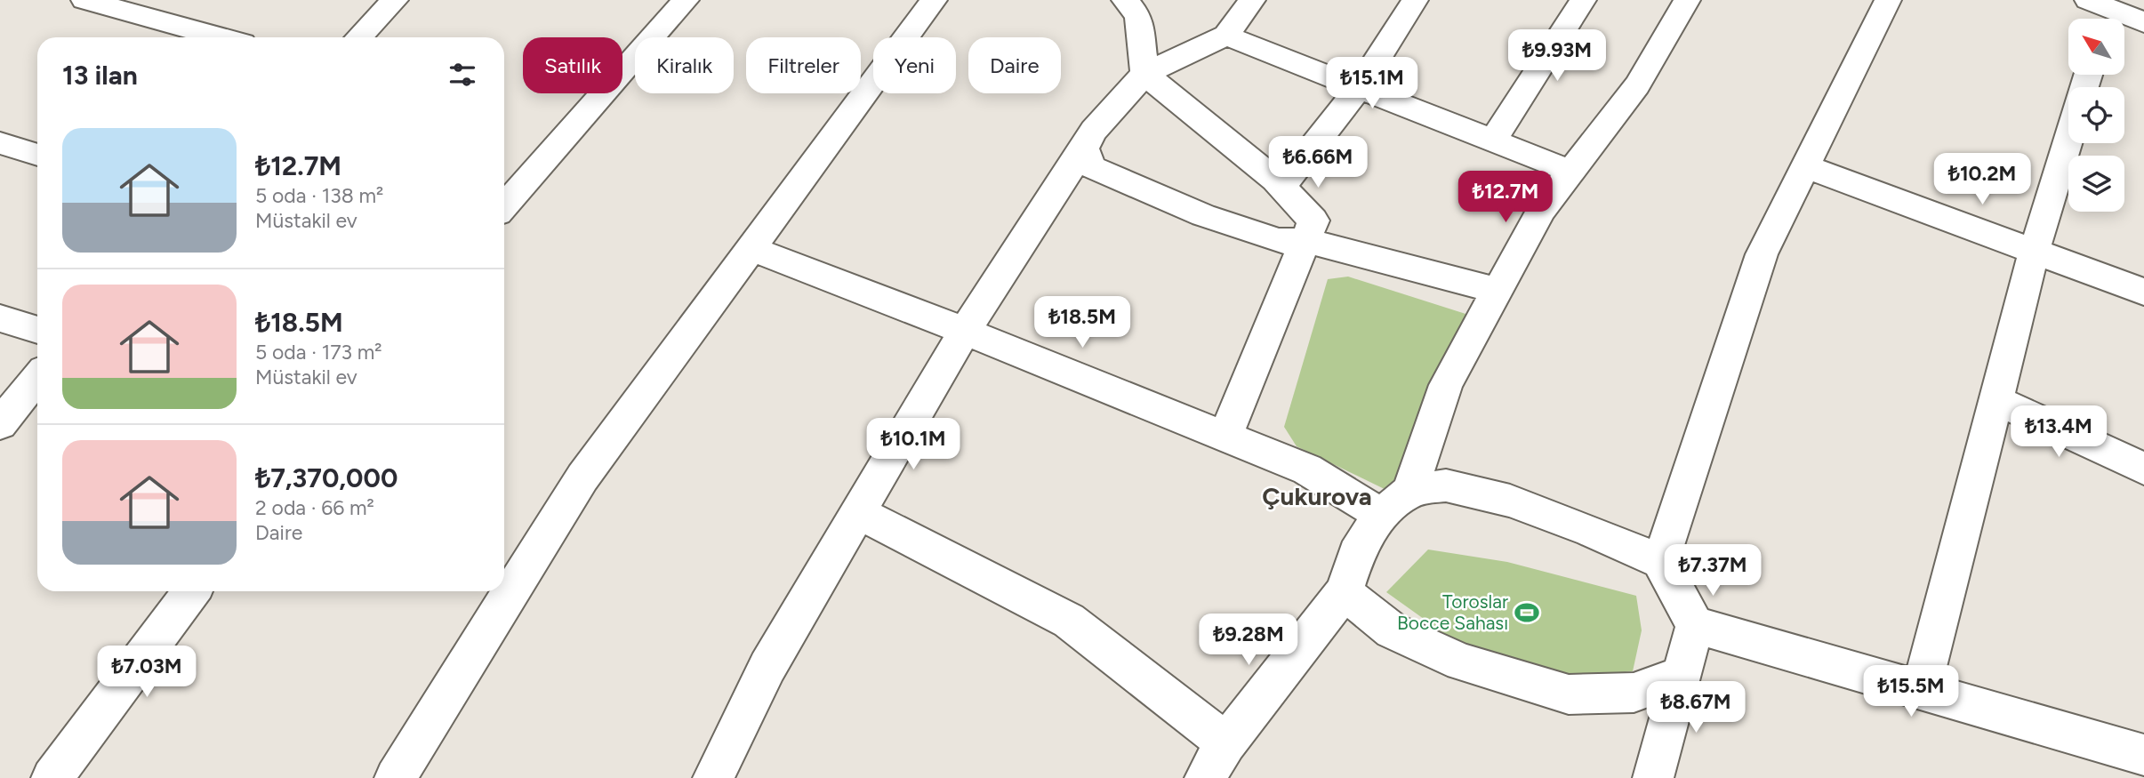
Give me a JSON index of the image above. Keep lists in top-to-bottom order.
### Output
{
  "districts": ["Çukurova"],
  "places": {
    "sports": ["Toroslar Bocce Sahası"]
  },
  "north": "top left",
  "page": {
    "price": [
      "₺9.93M",
      "₺15.1M",
      "₺6.66M",
      "₺10.2M",
      "₺12.7M",
      "₺18.5M",
      "₺13.4M",
      "₺10.1M",
      "₺7.37M",
      "₺9.28M",
      "₺7.03M",
      "₺15.5M",
      "₺8.67M"
    ],
    "chip": [
      "Satılık",
      "Kiralık",
      "Filtreler",
      "Yeni",
      "Daire"
    ],
    "heading": "13 ilan",
    "list": [
      {
        "name": "₺12.7M",
        "note": "5 oda · 138 m² · Müstakil ev"
      },
      {
        "name": "₺18.5M",
        "note": "5 oda · 173 m² · Müstakil ev"
      },
      {
        "name": "₺7,370,000",
        "note": "2 oda · 66 m² · Daire"
      }
    ]
  }
}
